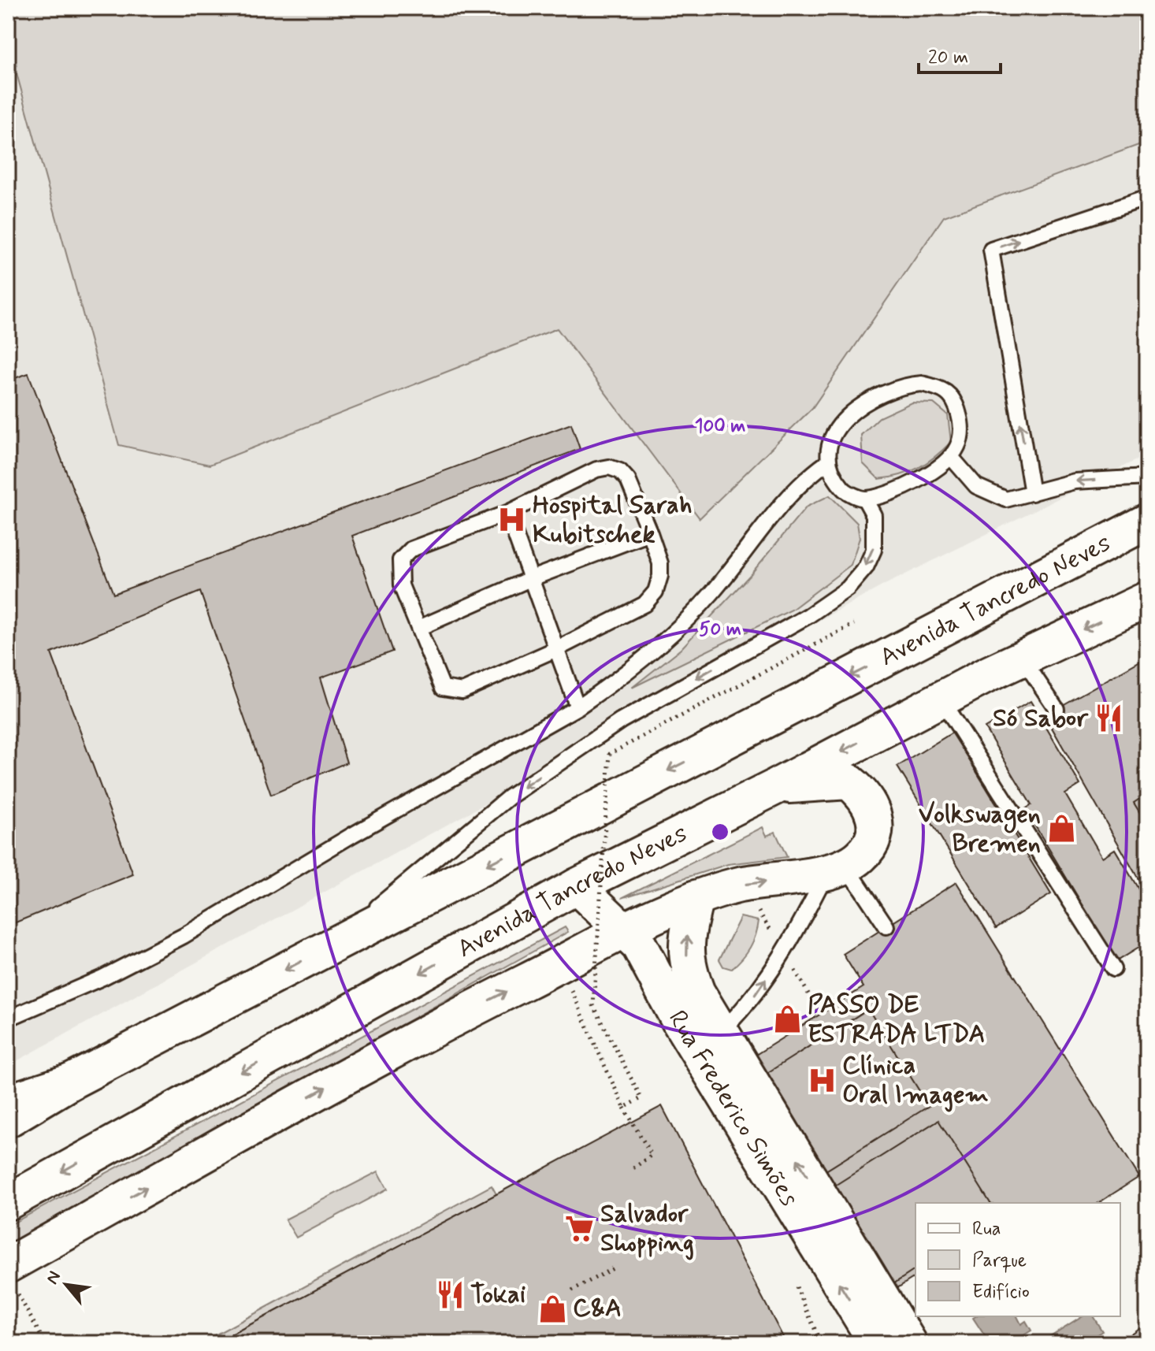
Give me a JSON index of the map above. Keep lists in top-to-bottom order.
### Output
{
  "streets": {
    "main road": ["Avenida Tancredo Neves", "Rua Frederico Simões"]
  },
  "crossings": [
    ["Avenida Tancredo Neves", "Rua Frederico Simões"]
  ],
  "places": {
    "hospital": ["Hospital Sarah Kubitschek", "Clínica Oral Imagem"],
    "restaurant": ["Só Sabor", "Tokai"],
    "shop": ["Volkswagen Bremen", "PASSO DE ESTRADA LTDA", "C&A"],
    "supermarket": ["Salvador Shopping"]
  },
  "legend": ["Rua", "Parque", "Edifício"],
  "scale_bar": "20 m",
  "north": "top left",
  "rings": ["100 m", "50 m"]
}
